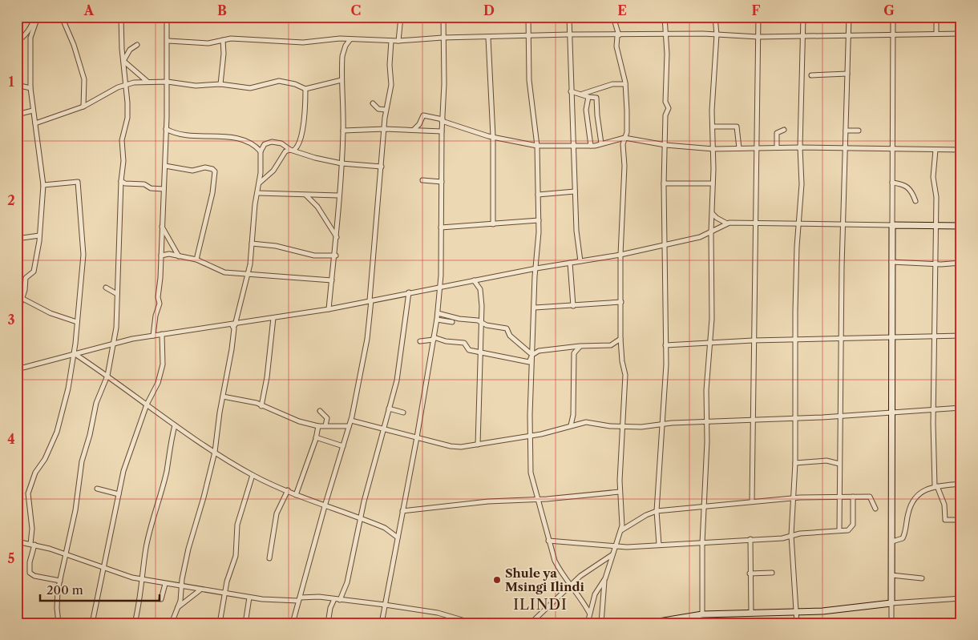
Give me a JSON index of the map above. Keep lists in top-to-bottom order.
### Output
{
  "districts": ["ILINDI"],
  "places": ["Shule ya Msingi Ilindi"],
  "scale_bar": "200 m",
  "grid": {
    "columns": [
      "A",
      "B",
      "C",
      "D",
      "E",
      "F",
      "G"
    ],
    "rows": [
      "1",
      "2",
      "3",
      "4",
      "5"
    ]
  }
}
